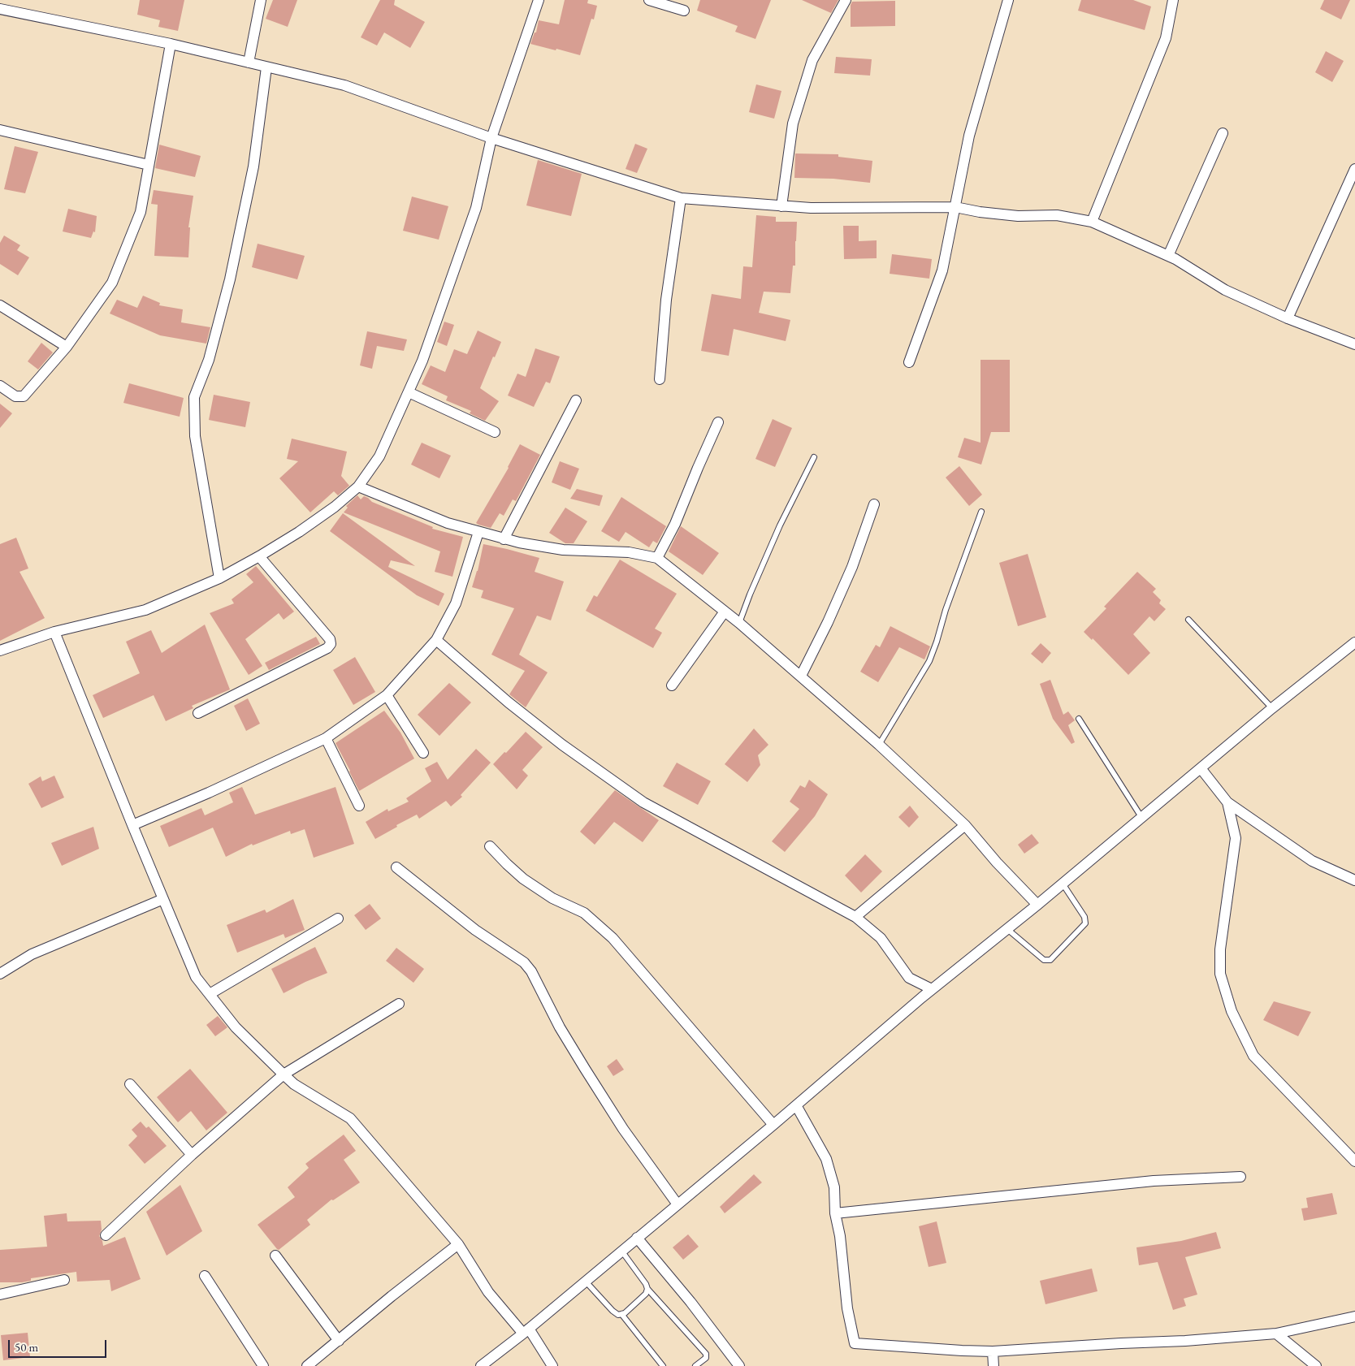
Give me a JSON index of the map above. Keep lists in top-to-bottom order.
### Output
{
  "scale_bar": "50 m"
}
